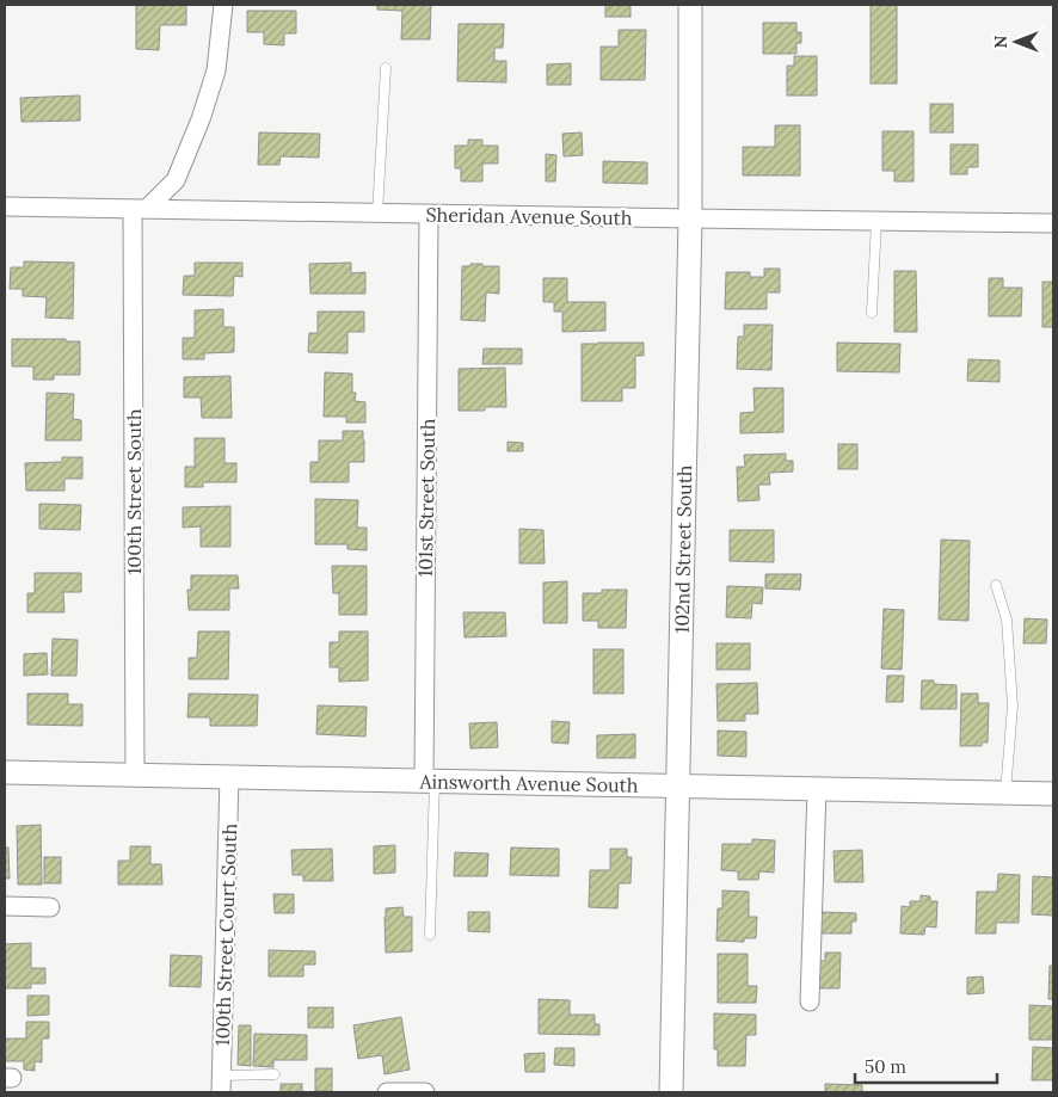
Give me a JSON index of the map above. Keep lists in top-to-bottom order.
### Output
{
  "streets": {
    "street": [
      "Sheridan Avenue South",
      "100th Street South",
      "101st Street South",
      "102nd Street South",
      "Ainsworth Avenue South",
      "100th Street Court South"
    ]
  },
  "crossings": [
    ["Sheridan Avenue South", "100th Street South"],
    ["Sheridan Avenue South", "101st Street South"],
    ["Sheridan Avenue South", "102nd Street South"],
    ["100th Street South", "Ainsworth Avenue South"],
    ["101st Street South", "Ainsworth Avenue South"],
    ["102nd Street South", "Ainsworth Avenue South"],
    ["Ainsworth Avenue South", "100th Street Court South"]
  ],
  "scale_bar": "50 m",
  "north": "left"
}
